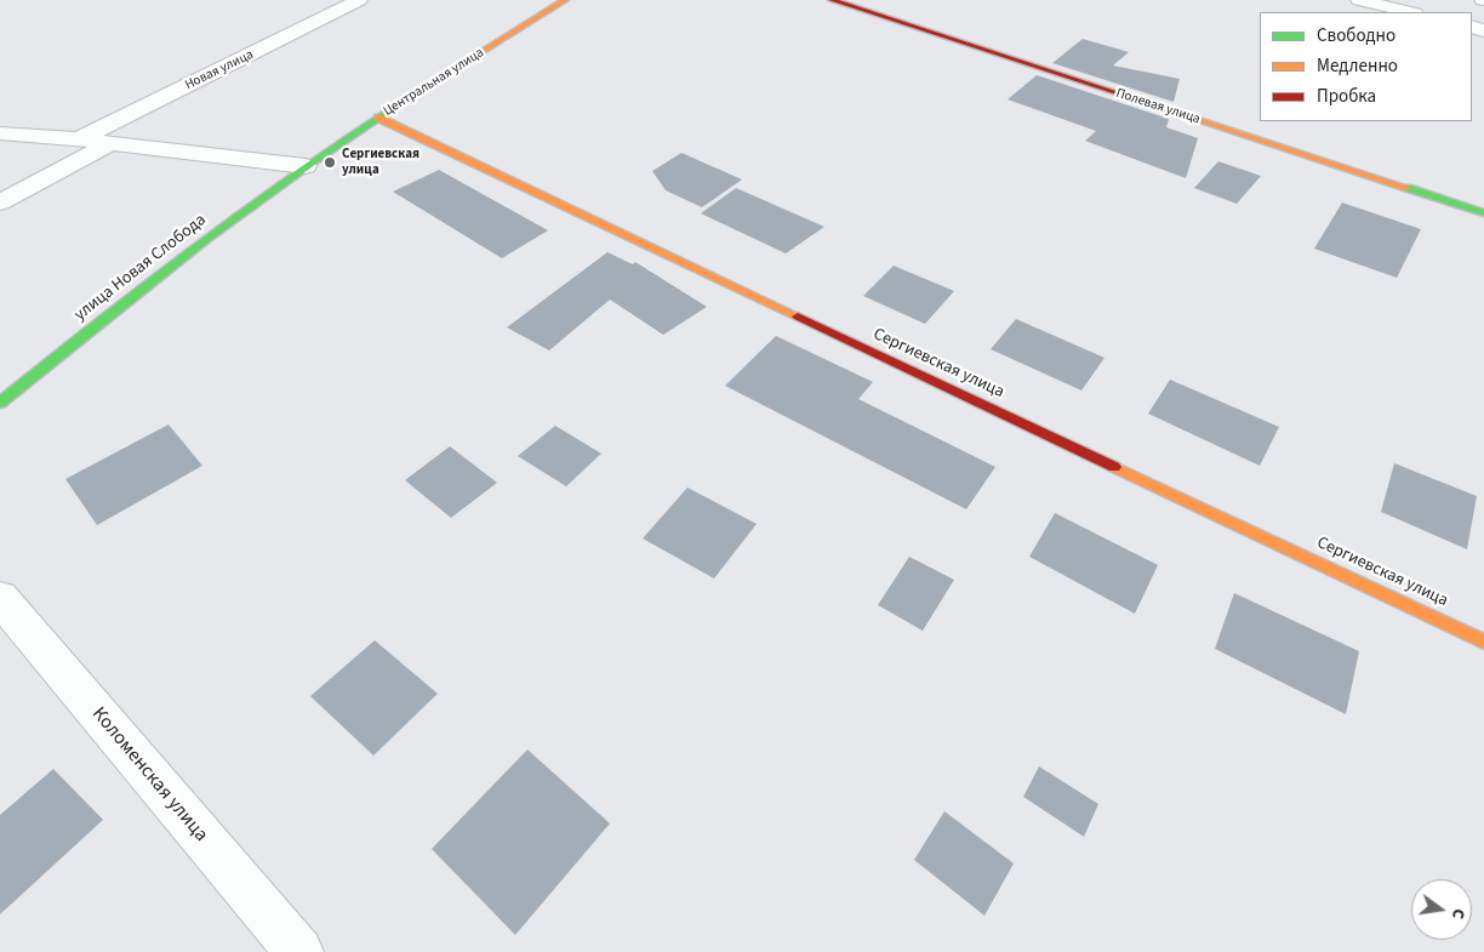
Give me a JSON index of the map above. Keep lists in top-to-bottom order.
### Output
{
  "streets": {
    "street": [
      "Новая улица",
      "Центральная улица",
      "Полевая улица",
      "улица Новая Слобода",
      "Сергиевская улица",
      "Коломенская улица"
    ]
  },
  "crossings": [
    ["Центральная улица", "улица Новая Слобода"],
    ["Центральная улица", "Сергиевская улица"]
  ],
  "places": ["Сергиевская улица"],
  "legend": ["Свободно", "Медленно", "Пробка"],
  "north": "right"
}
